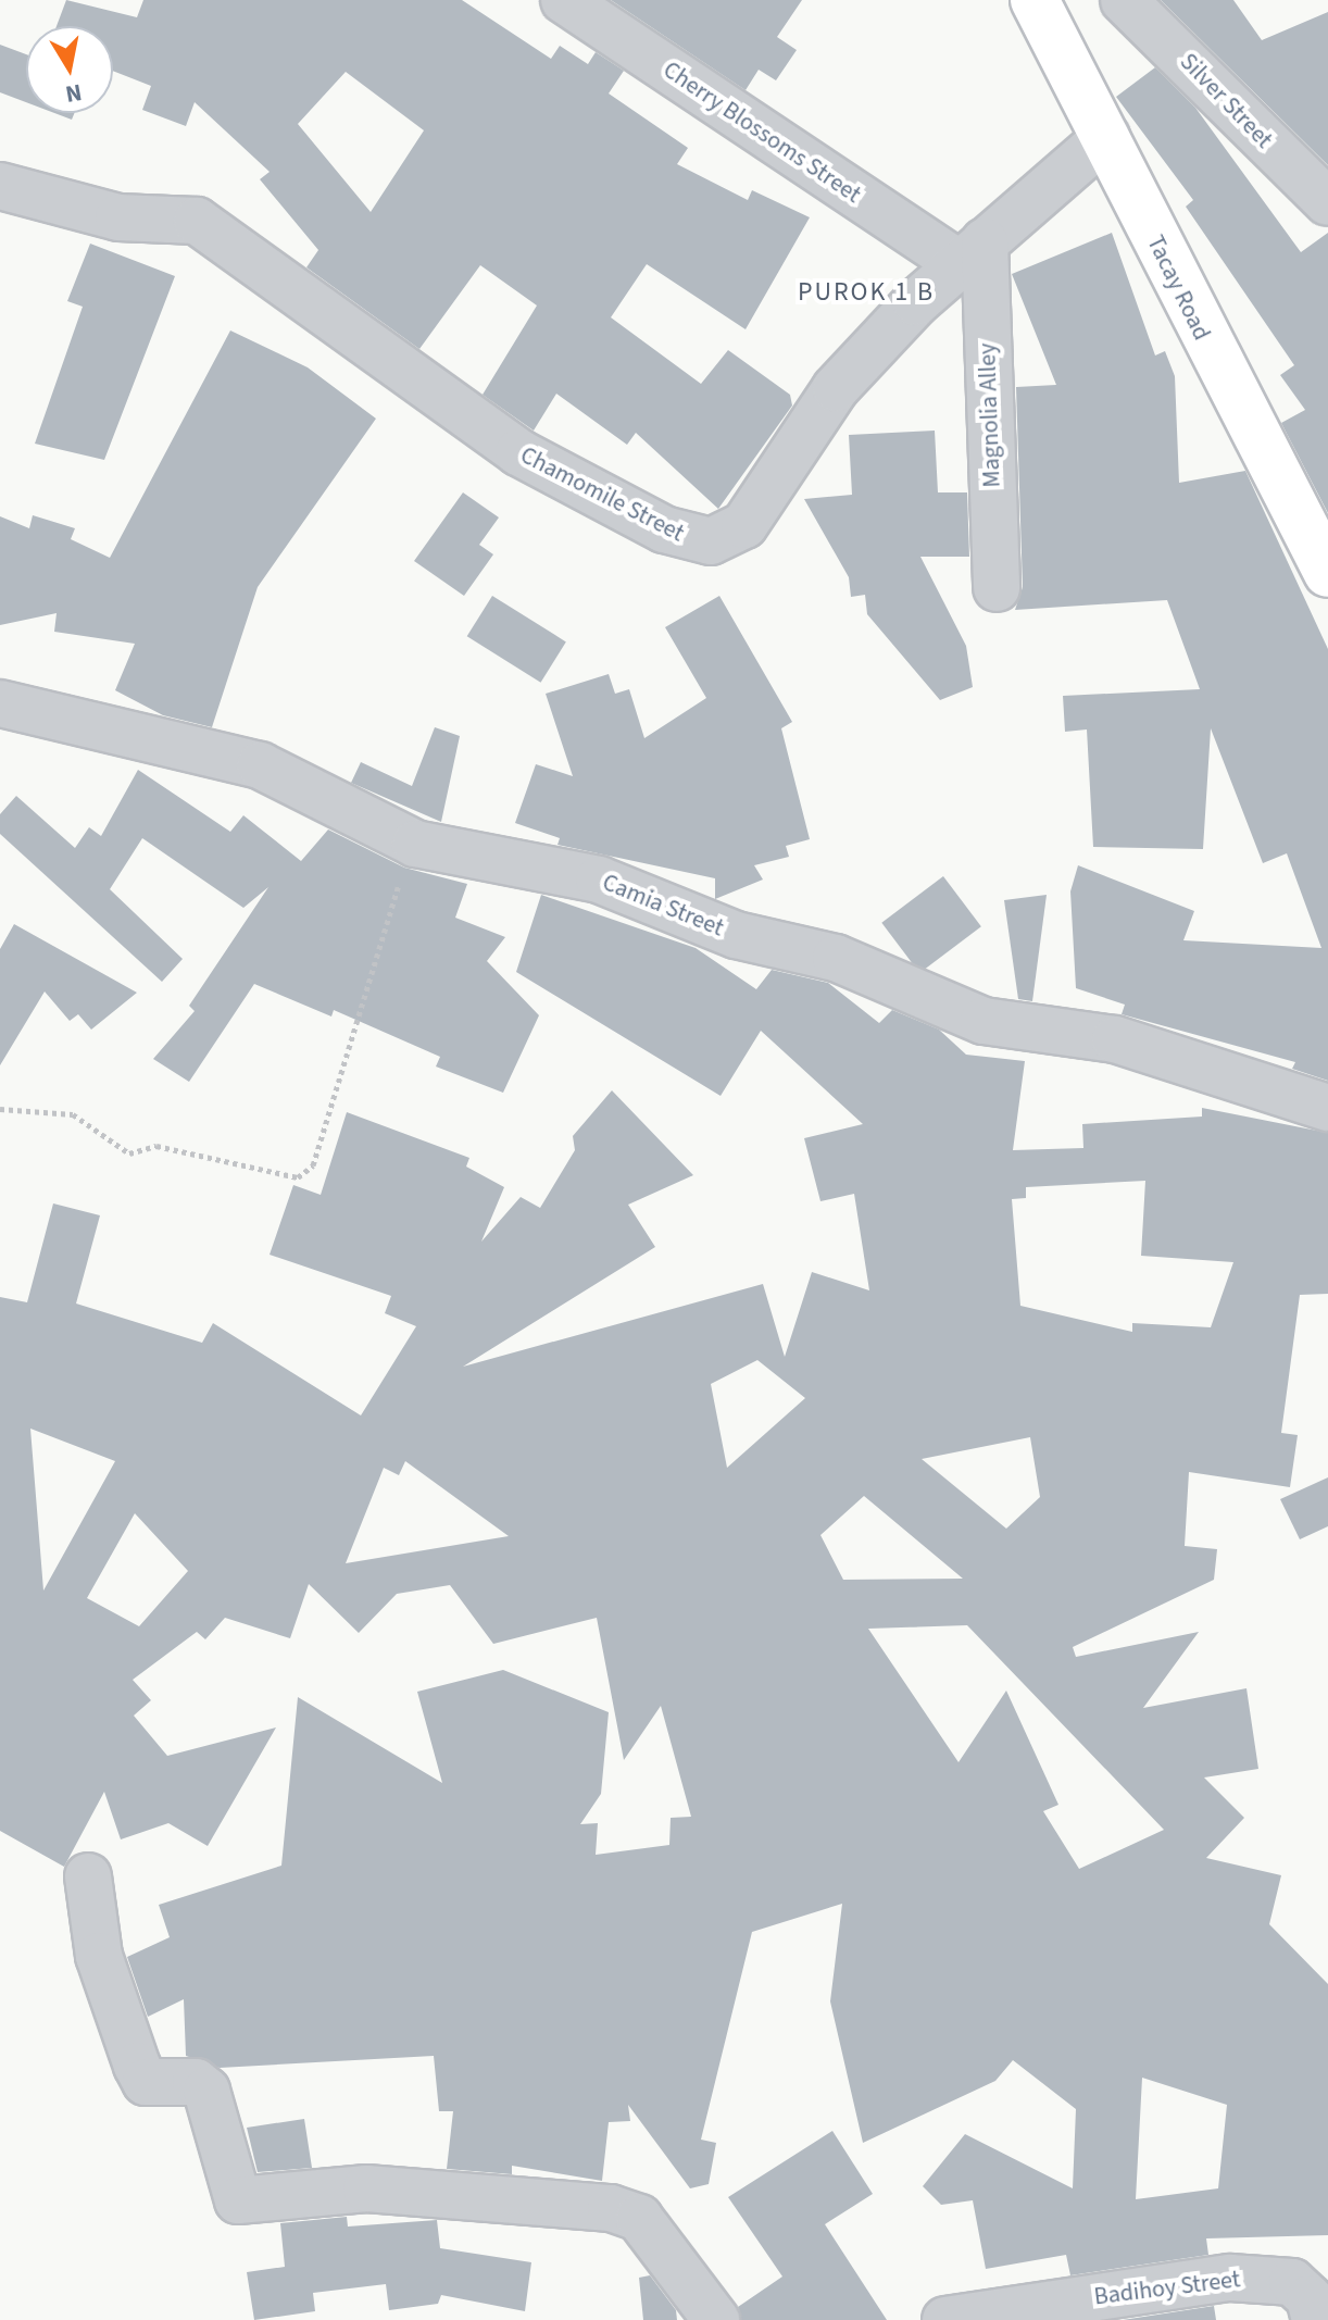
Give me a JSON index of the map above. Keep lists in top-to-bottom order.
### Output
{
  "streets": {
    "main road": ["Tacay Road"],
    "street": [
      "Silver Street",
      "Cherry Blossoms Street",
      "Magnolia Alley",
      "Chamomile Street",
      "Camia Street",
      "Badihoy Street"
    ]
  },
  "crossings": [
    ["Cherry Blossoms Street", "Magnolia Alley"],
    ["Cherry Blossoms Street", "Chamomile Street"],
    ["Tacay Road", "Chamomile Street"],
    ["Magnolia Alley", "Chamomile Street"]
  ],
  "districts": ["PUROK 1 B"],
  "north": "bottom"
}
